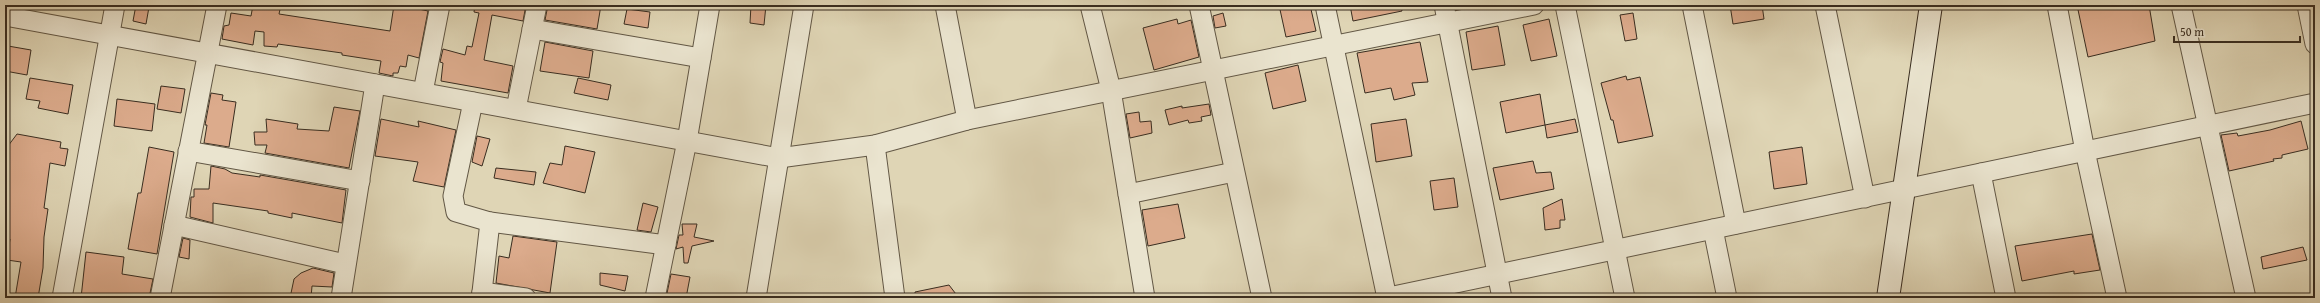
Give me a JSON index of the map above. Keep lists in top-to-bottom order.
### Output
{
  "scale_bar": "50 m"
}
